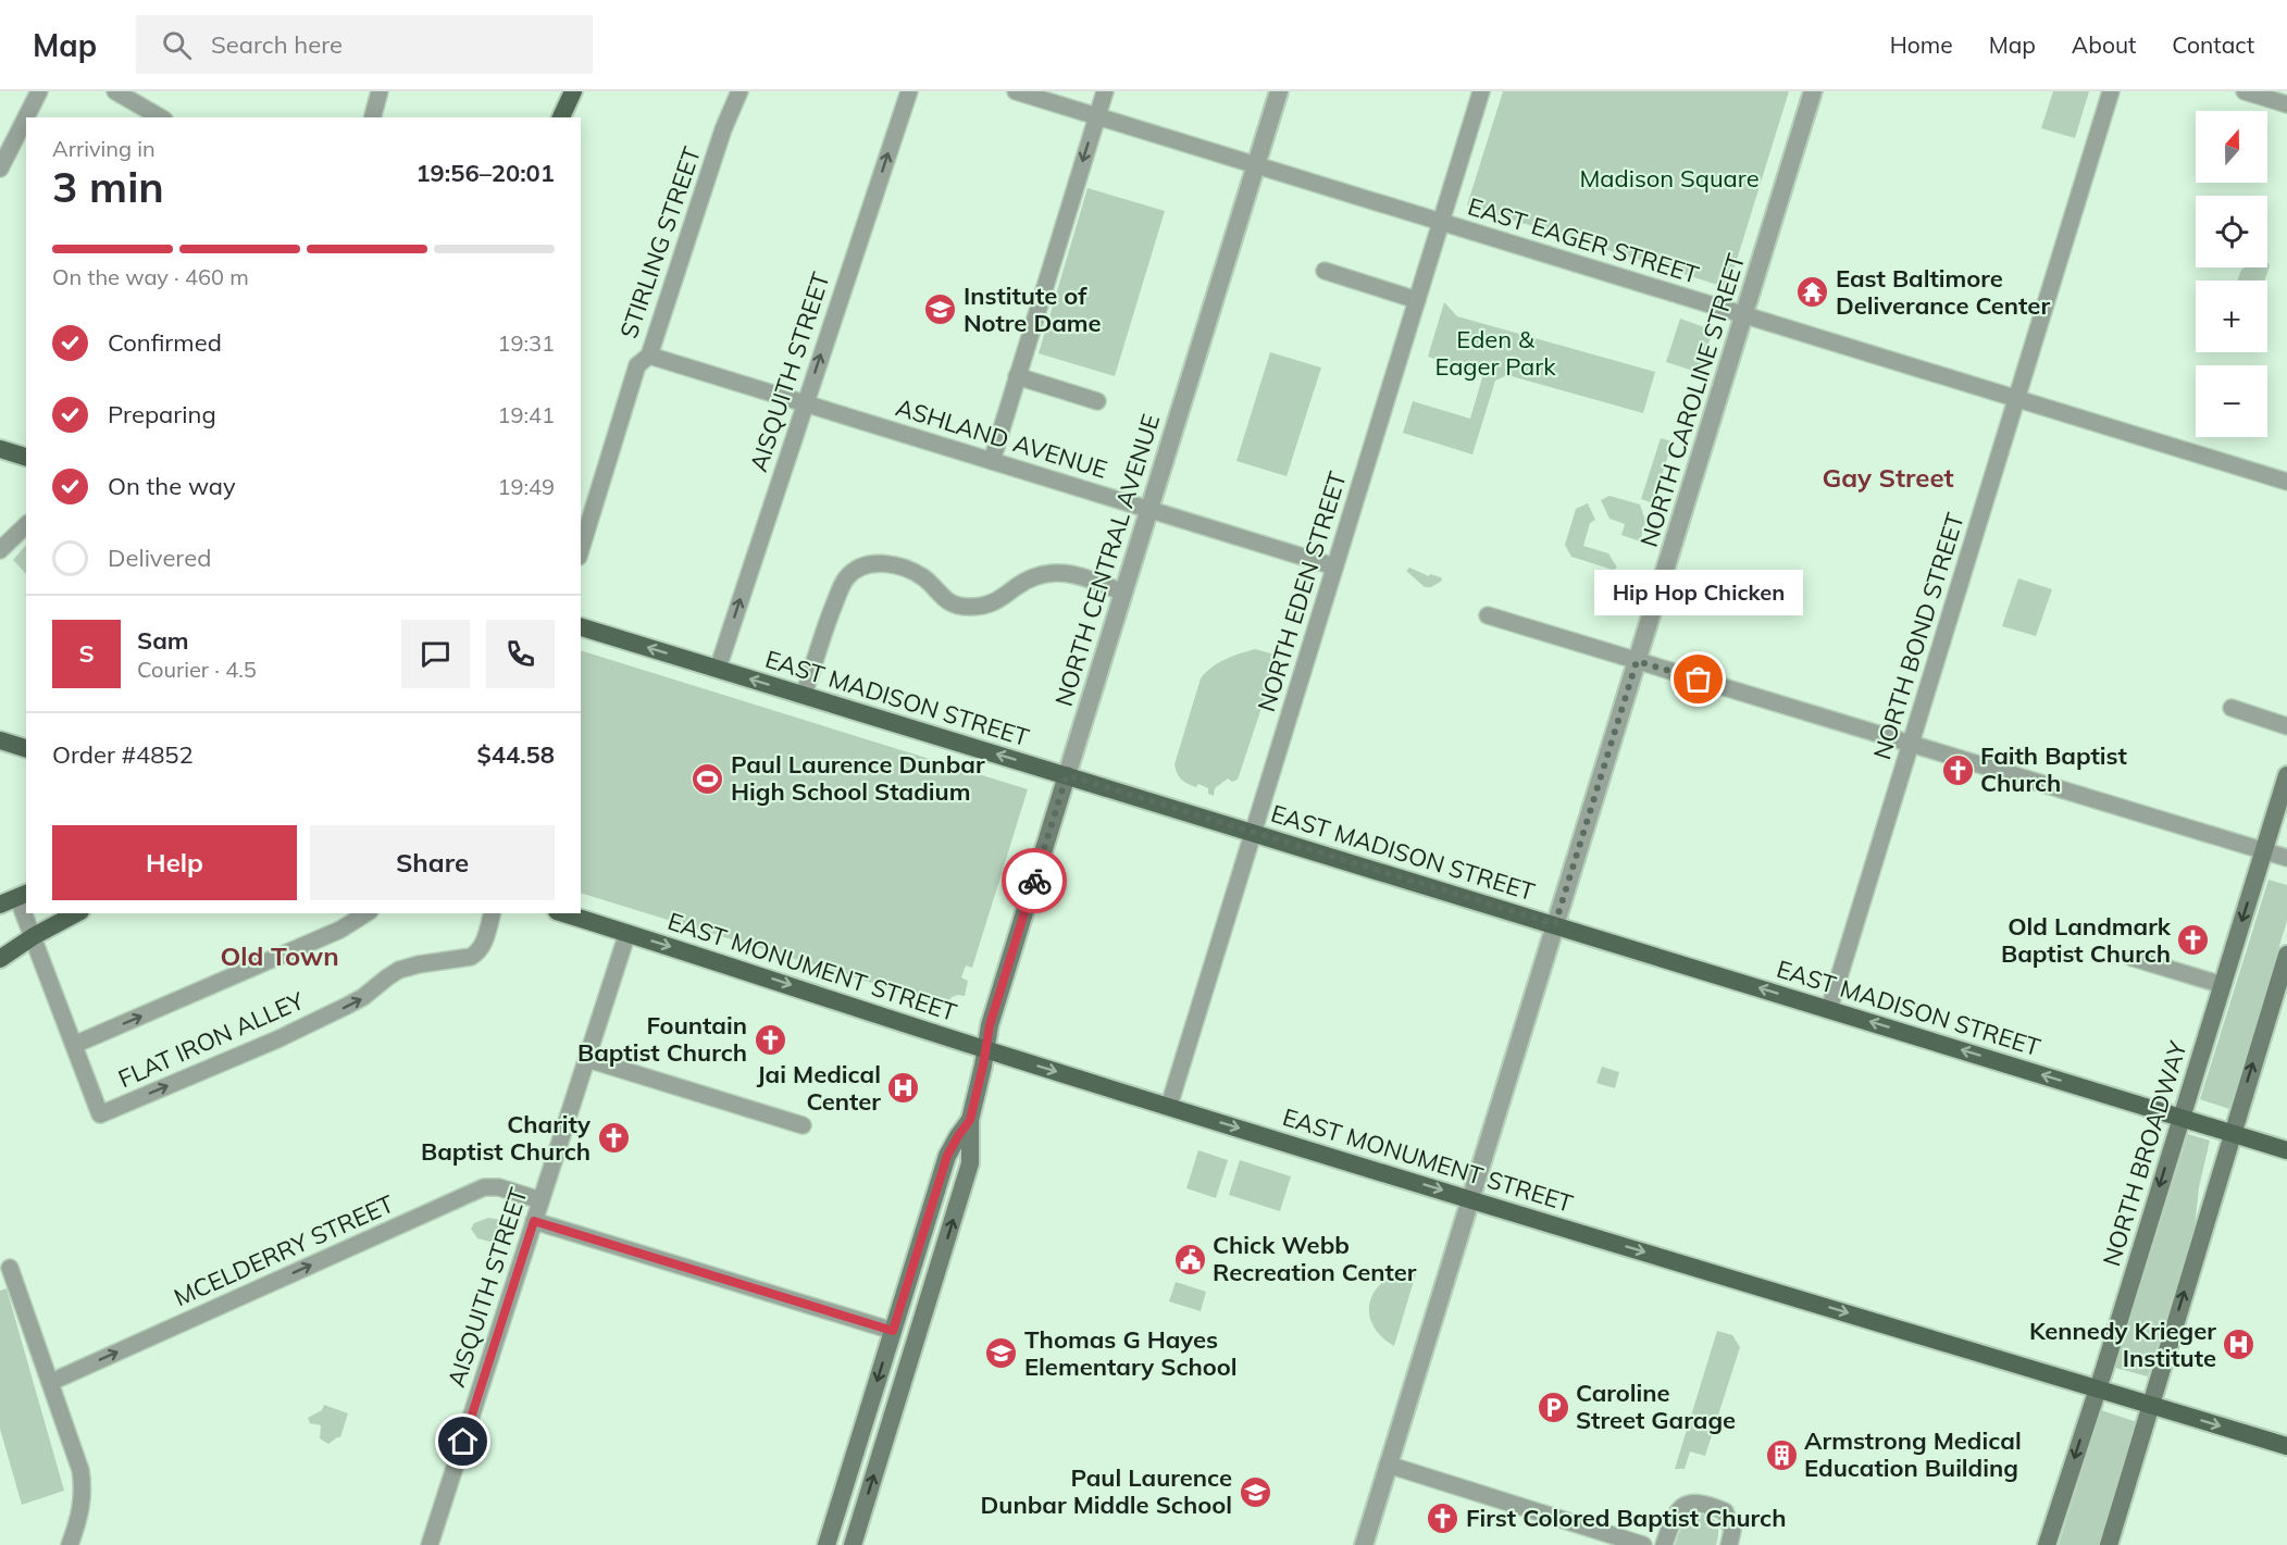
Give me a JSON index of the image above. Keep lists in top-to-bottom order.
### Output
{
  "streets": {
    "main road": [
      "NORTH CENTRAL AVENUE",
      "EAST MADISON STREET",
      "EAST MONUMENT STREET",
      "NORTH BROADWAY"
    ],
    "street": [
      "EAST EAGER STREET",
      "STIRLING STREET",
      "AISQUITH STREET",
      "NORTH CAROLINE STREET",
      "ASHLAND AVENUE",
      "NORTH EDEN STREET",
      "NORTH BOND STREET",
      "FLAT IRON ALLEY",
      "MCELDERRY STREET"
    ]
  },
  "crossings": [
    ["EAST EAGER STREET", "NORTH CAROLINE STREET"],
    ["EAST EAGER STREET", "NORTH CENTRAL AVENUE"],
    ["EAST EAGER STREET", "NORTH EDEN STREET"],
    ["EAST EAGER STREET", "NORTH BOND STREET"],
    ["STIRLING STREET", "ASHLAND AVENUE"],
    ["AISQUITH STREET", "ASHLAND AVENUE"],
    ["AISQUITH STREET", "EAST MADISON STREET"],
    ["AISQUITH STREET", "EAST MONUMENT STREET"],
    ["AISQUITH STREET", "MCELDERRY STREET"],
    ["NORTH CAROLINE STREET", "EAST MADISON STREET"],
    ["NORTH CAROLINE STREET", "EAST MONUMENT STREET"],
    ["ASHLAND AVENUE", "NORTH CENTRAL AVENUE"],
    ["ASHLAND AVENUE", "NORTH EDEN STREET"],
    ["NORTH CENTRAL AVENUE", "EAST MADISON STREET"],
    ["NORTH CENTRAL AVENUE", "EAST MONUMENT STREET"],
    ["NORTH EDEN STREET", "EAST MADISON STREET"],
    ["NORTH EDEN STREET", "EAST MONUMENT STREET"],
    ["NORTH BOND STREET", "EAST MADISON STREET"],
    ["EAST MADISON STREET", "NORTH BROADWAY"],
    ["EAST MONUMENT STREET", "NORTH BROADWAY"]
  ],
  "one_way": [
    "AISQUITH STREET",
    "EAST MADISON STREET",
    "EAST MONUMENT STREET",
    "MCELDERRY STREET"
  ],
  "districts": ["Gay Street", "Old Town"],
  "parks": ["Madison Square", "Eden & Eager Park"],
  "places": {
    "temple": ["East Baltimore Deliverance Center"],
    "school or university": ["Institute of Notre Dame", "Thomas G Hayes Elementary School", "Paul Laurence Dunbar Middle School"],
    "other": ["Hip Hop Chicken"],
    "church": [
      "Faith Baptist Church",
      "Old Landmark Baptist Church",
      "Fountain Baptist Church",
      "Charity Baptist Church",
      "First Colored Baptist Church"
    ],
    "sports": ["Paul Laurence Dunbar High School Stadium"],
    "hospital": ["Jai Medical Center", "Kennedy Krieger Institute"],
    "public building": ["Chick Webb Recreation Center"],
    "parking": ["Caroline Street Garage"],
    "building": ["Armstrong Medical Education Building"]
  },
  "north": "top",
  "page": {
    "header": "Map",
    "search": "Search here",
    "nav": [
      "Home",
      "Map",
      "About",
      "Contact"
    ],
    "map_buttons": ["+", "−"],
    "heading": ["3 min", "Arriving in", "19:56–20:01"],
    "panel": [
      "Sam",
      "Courier · 4.5",
      "Order #4852",
      "$44.58"
    ],
    "bar": "On the way · 460 m",
    "list": [
      ["Confirmed", "19:31"],
      ["Preparing", "19:41"],
      ["On the way", "19:49"],
      "Delivered"
    ],
    "bubble": "Hip Hop Chicken",
    "round": "S",
    "buttons": ["Help", "Share"]
  }
}
